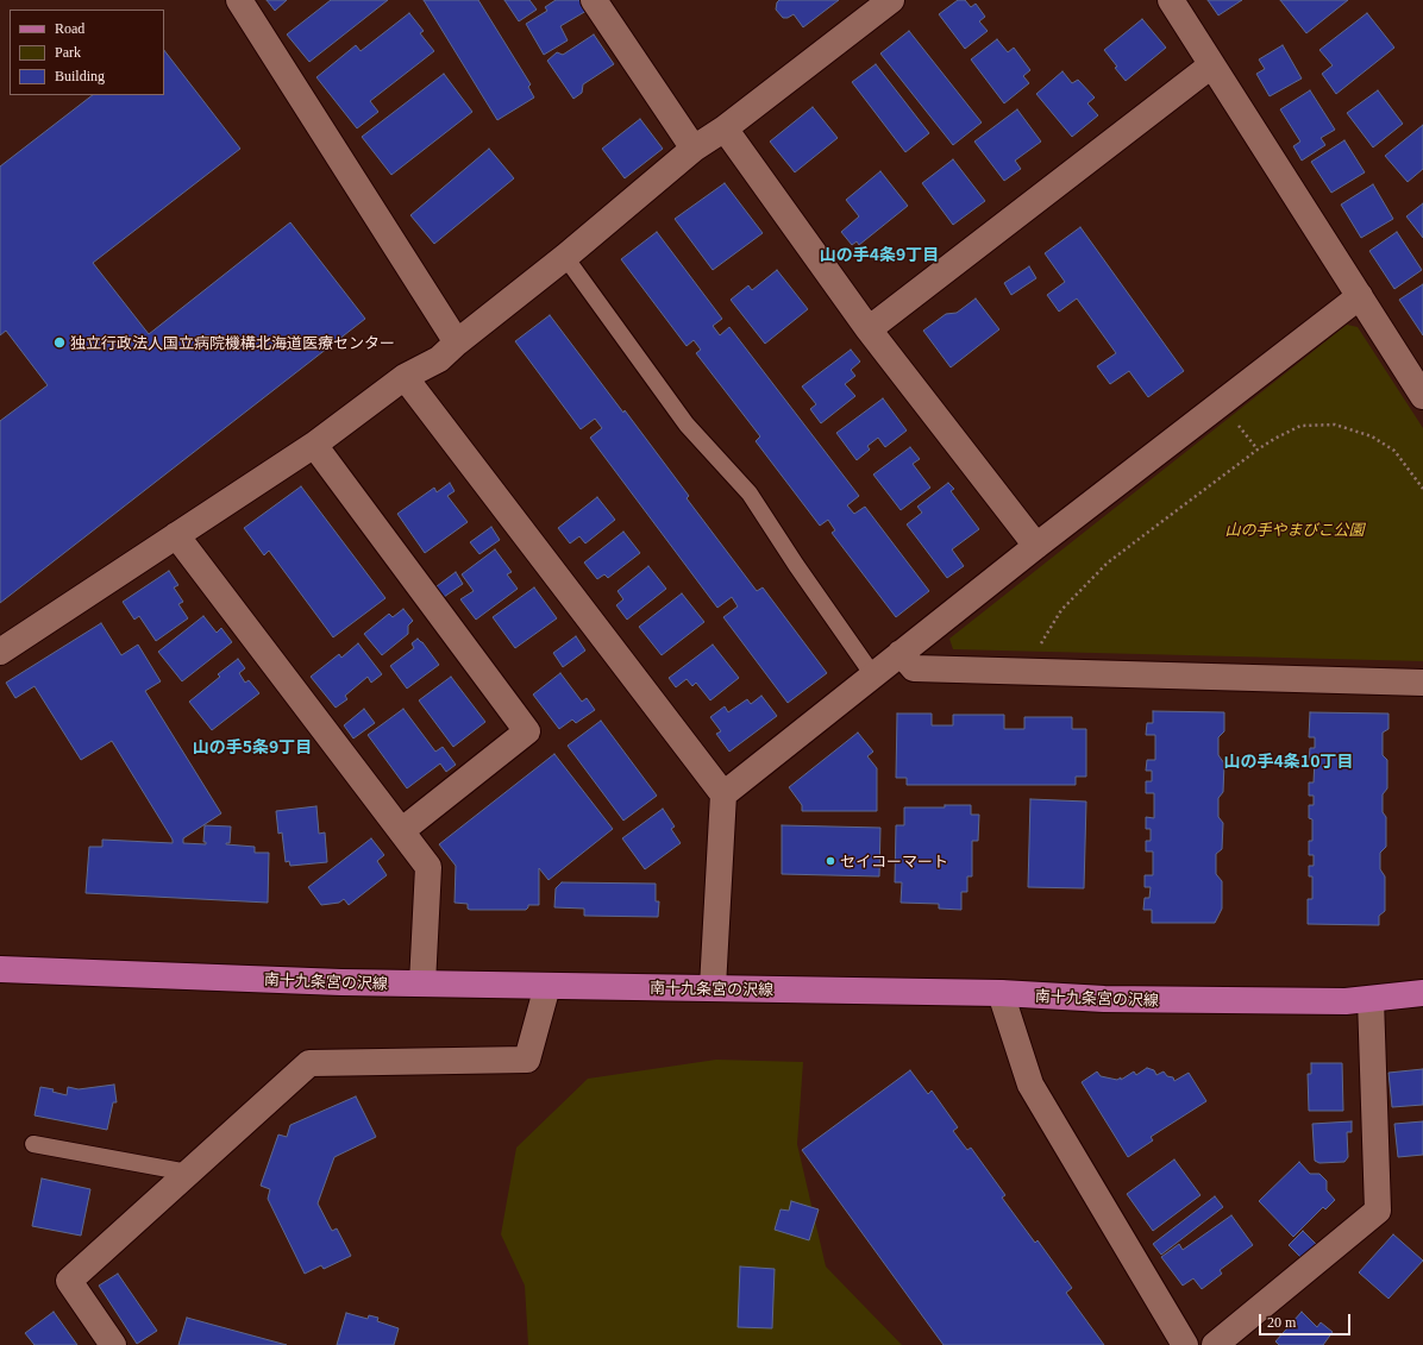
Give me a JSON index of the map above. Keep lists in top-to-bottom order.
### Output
{
  "streets": {
    "main road": ["南十九条宮の沢線"]
  },
  "districts": ["山の手4条9丁目", "山の手5条9丁目", "山の手4条10丁目"],
  "parks": ["山の手やまびこ公園"],
  "places": ["独立行政法人国立病院機構北海道医療センター", "セイコーマート"],
  "legend": ["Road", "Park", "Building"],
  "scale_bar": "20 m"
}
